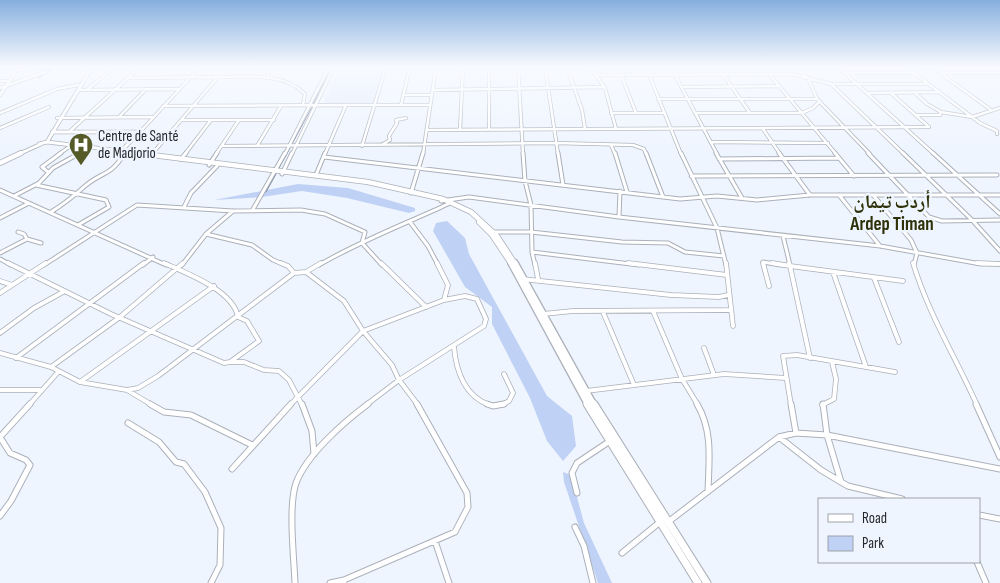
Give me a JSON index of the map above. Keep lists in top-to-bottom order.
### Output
{
  "districts": ["أردب تيمان Ardep Timan"],
  "places": {
    "hospital": ["Centre de Santé de Madjorio"]
  },
  "legend": ["Road", "Park"]
}
